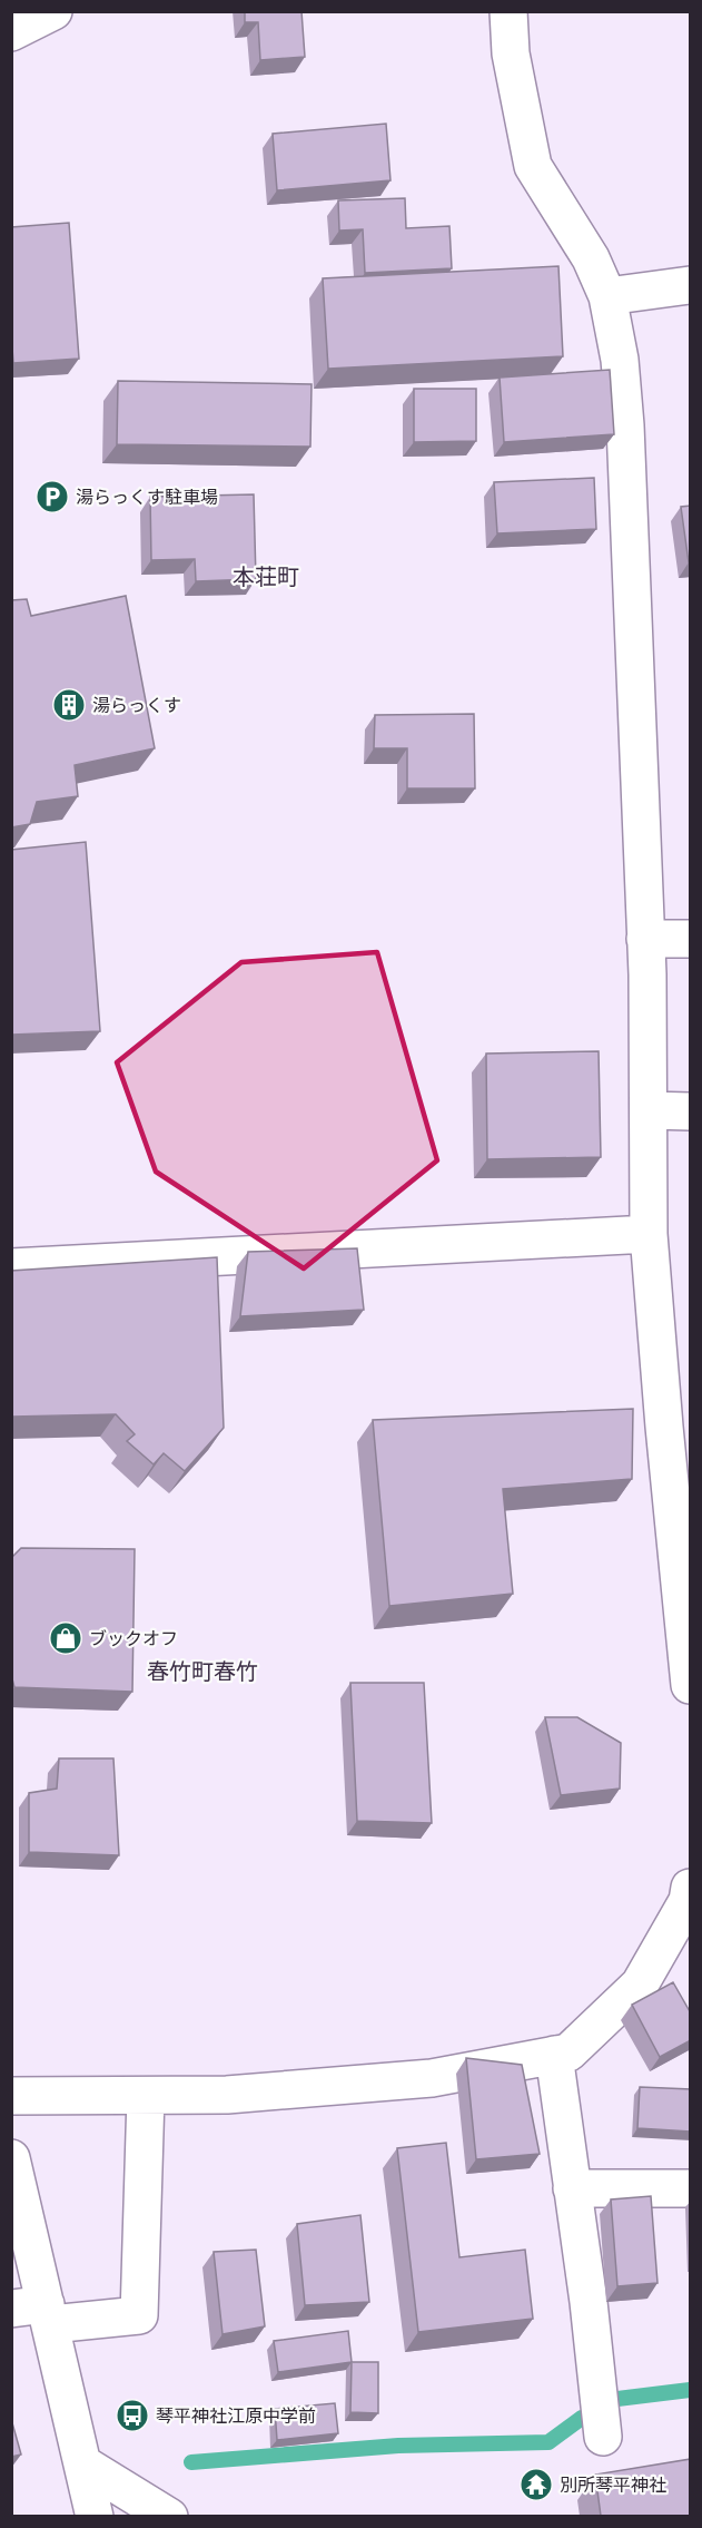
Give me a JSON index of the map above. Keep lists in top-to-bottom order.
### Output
{
  "districts": ["本荘町", "春竹町春竹"],
  "places": {
    "parking": ["湯らっくす駐車場"],
    "building": ["湯らっくす"],
    "shop": ["ブックオフ"],
    "bus stop": ["琴平神社江原中学前"],
    "temple": ["別所琴平神社"]
  }
}
